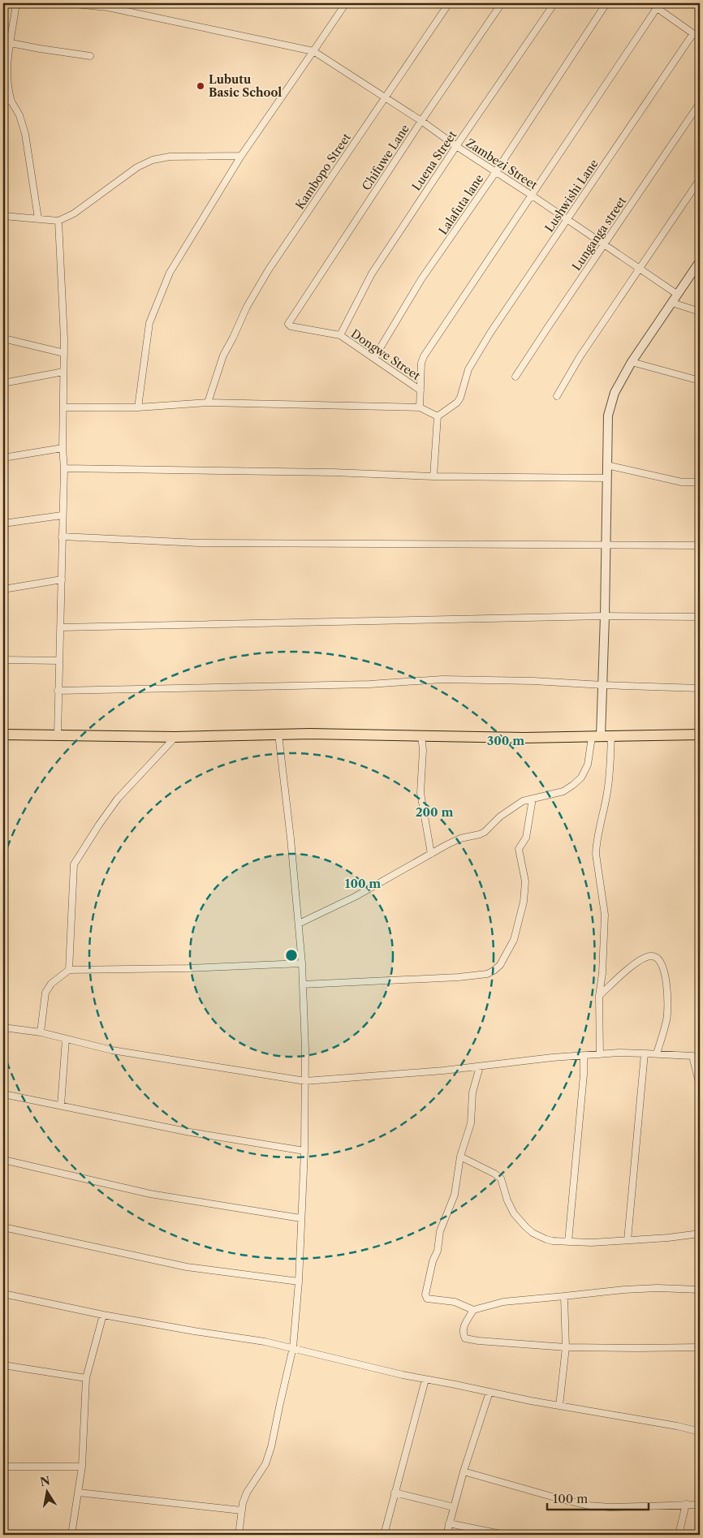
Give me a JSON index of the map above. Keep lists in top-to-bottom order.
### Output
{
  "streets": {
    "street": [
      "Chifuwe Lane",
      "Luena Street",
      "Zambezi Street",
      "Kambopo Street",
      "Lushwishi Lane",
      "Lalafuta lane",
      "Lunganga street",
      "Dongwe Street"
    ]
  },
  "crossings": [
    ["Chifuwe Lane", "Luena Street"],
    ["Chifuwe Lane", "Zambezi Street"],
    ["Chifuwe Lane", "Dongwe Street"],
    ["Luena Street", "Zambezi Street"],
    ["Luena Street", "Dongwe Street"],
    ["Zambezi Street", "Kambopo Street"],
    ["Zambezi Street", "Lushwishi Lane"],
    ["Zambezi Street", "Lalafuta lane"],
    ["Zambezi Street", "Lunganga street"],
    ["Lalafuta lane", "Dongwe Street"]
  ],
  "places": ["Lubutu Basic School"],
  "scale_bar": "100 m",
  "north": "top",
  "rings": ["300 m", "200 m", "100 m"]
}
